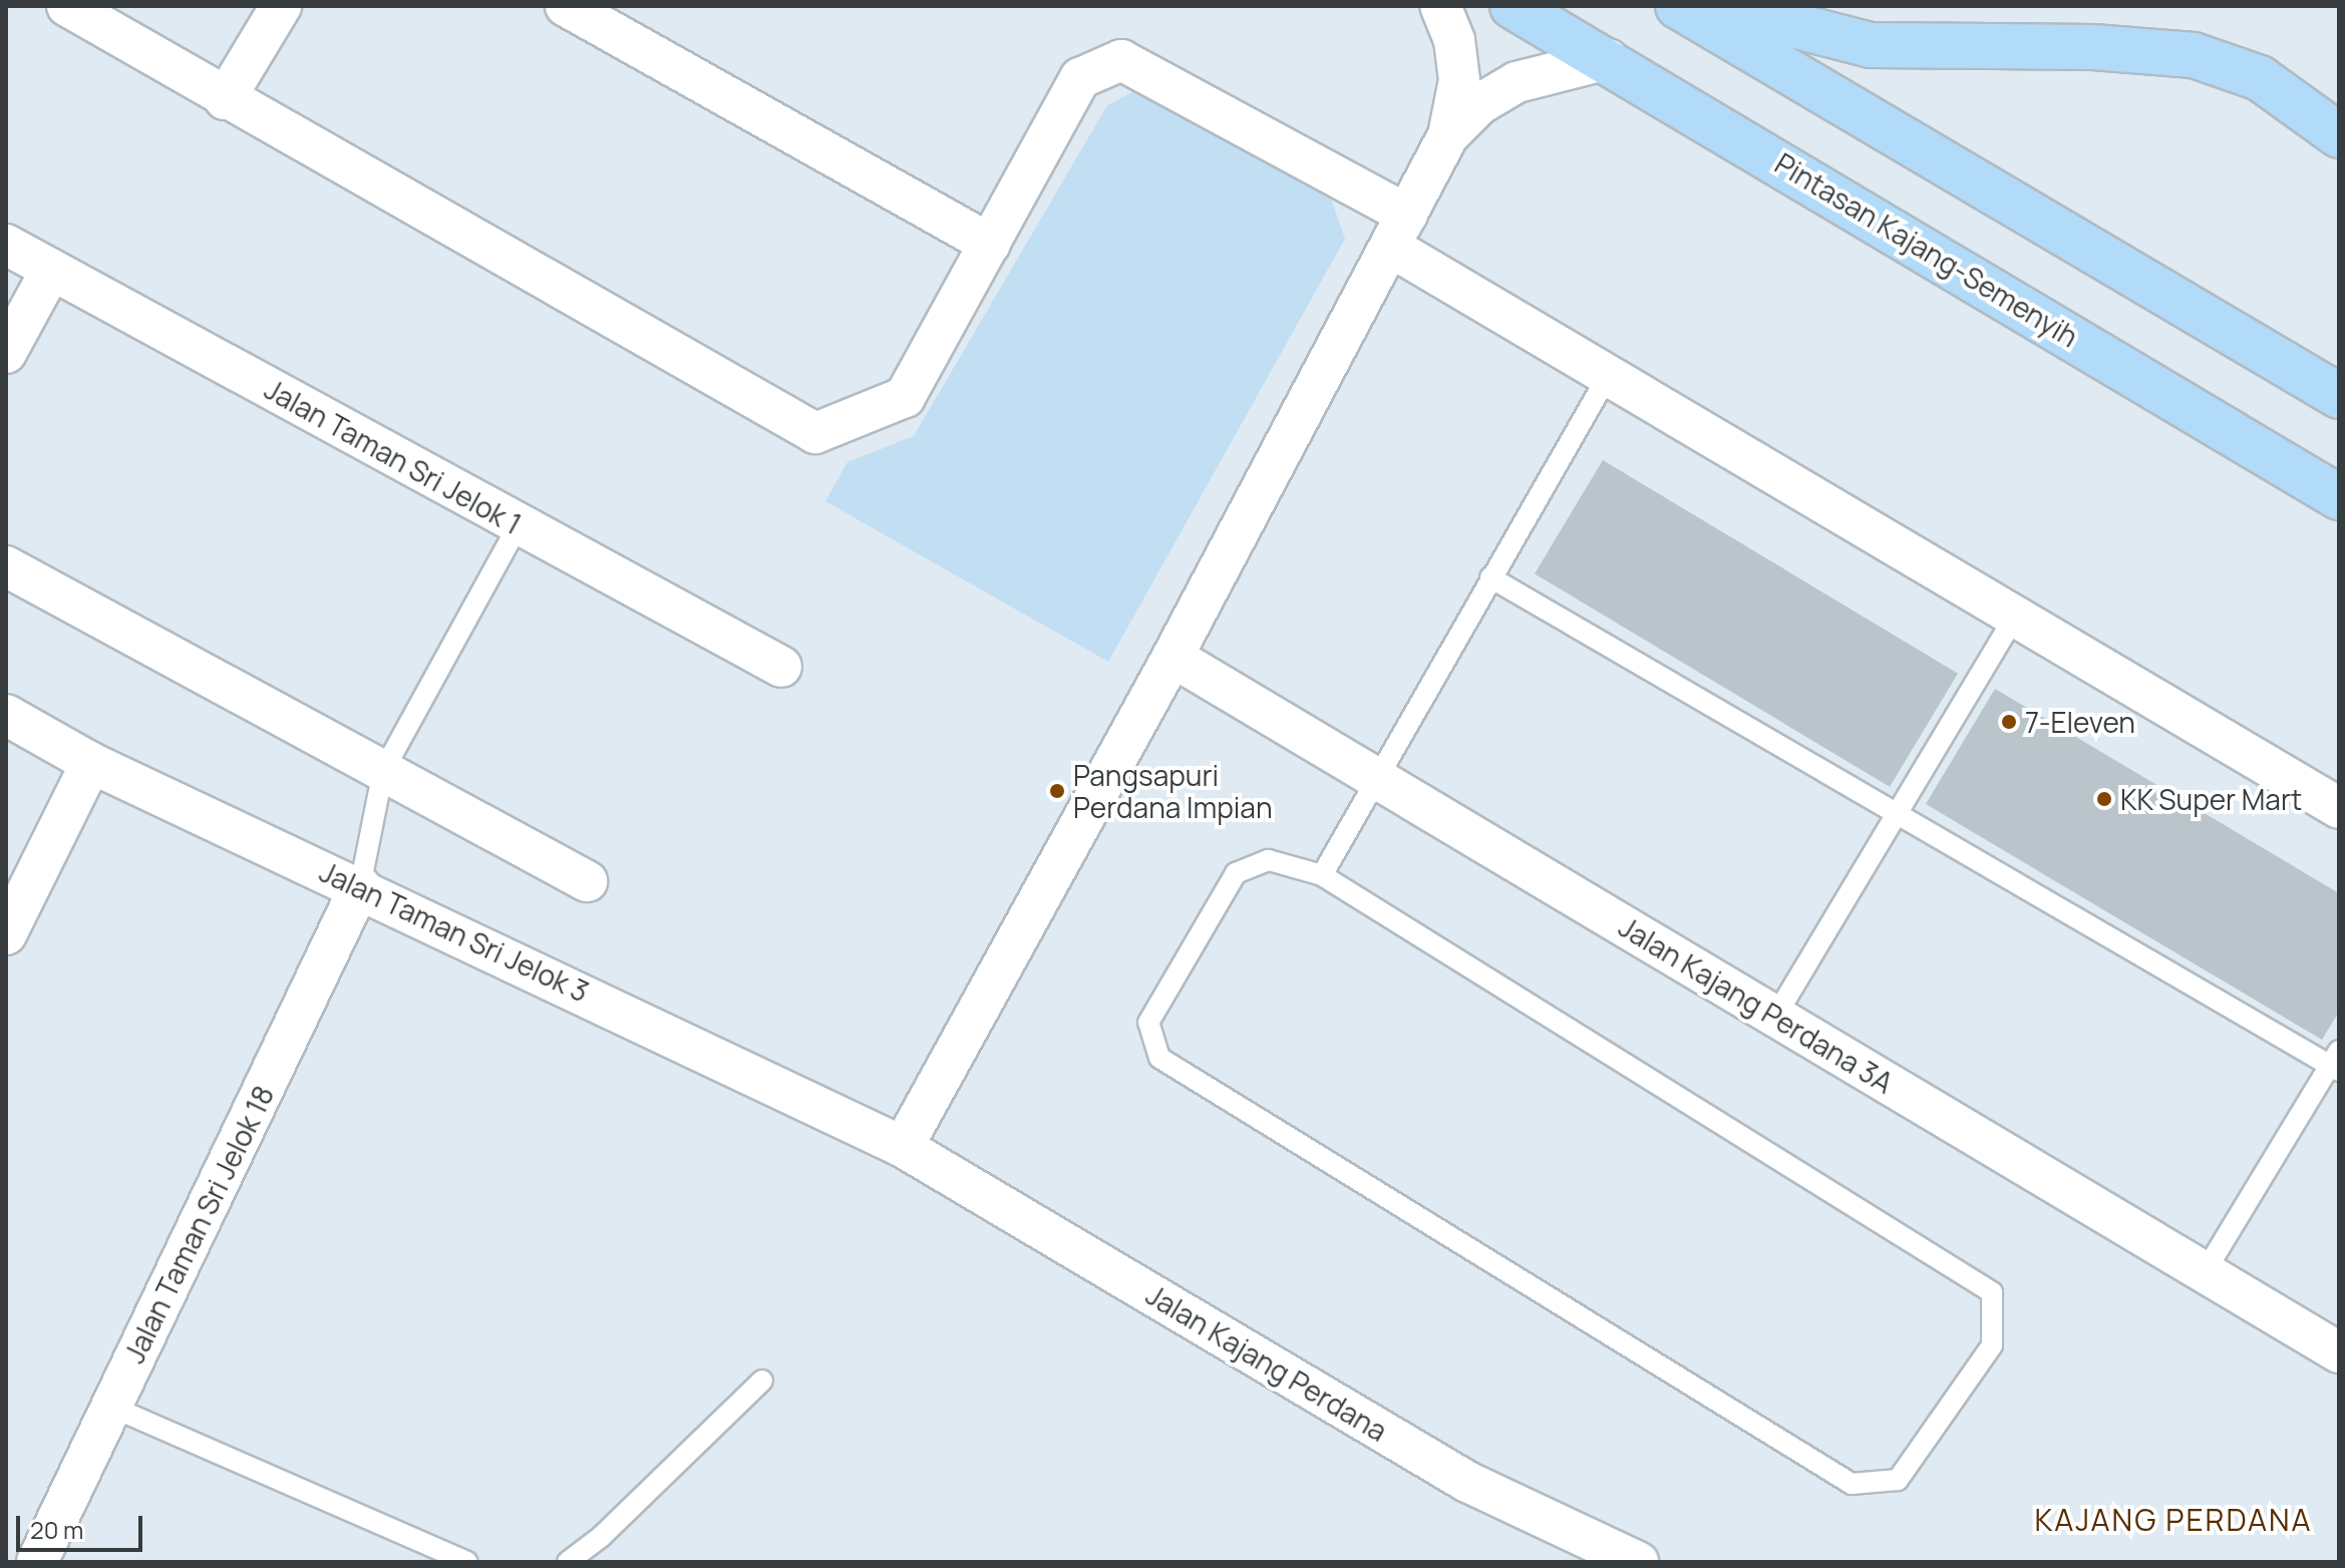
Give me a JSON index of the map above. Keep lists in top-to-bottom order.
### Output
{
  "streets": {
    "highway": ["Pintasan Kajang-Semenyih"],
    "street": [
      "Jalan Taman Sri Jelok 1",
      "Jalan Taman Sri Jelok 3",
      "Jalan Kajang Perdana 3A",
      "Jalan Taman Sri Jelok 18",
      "Jalan Kajang Perdana"
    ]
  },
  "crossings": [
    ["Jalan Taman Sri Jelok 3", "Jalan Taman Sri Jelok 18"],
    ["Jalan Taman Sri Jelok 3", "Jalan Kajang Perdana"]
  ],
  "districts": ["KAJANG PERDANA"],
  "places": ["7-Eleven", "Pangsapuri Perdana Impian", "KK Super Mart"],
  "scale_bar": "20 m"
}
